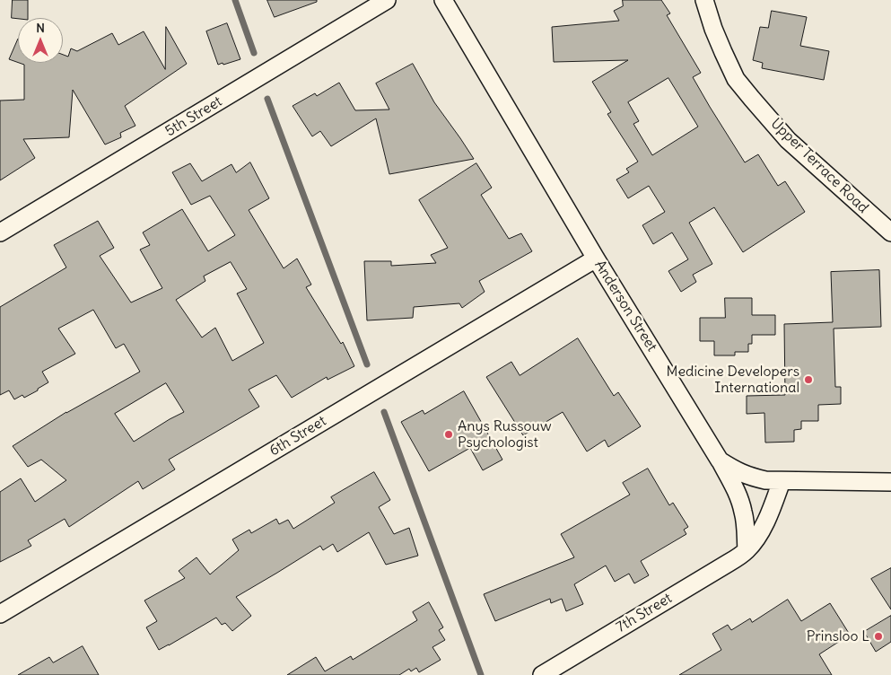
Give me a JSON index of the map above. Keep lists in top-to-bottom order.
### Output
{
  "streets": {
    "street": [
      "5th Street",
      "Upper Terrace Road",
      "Anderson Street",
      "6th Street",
      "7th Street"
    ]
  },
  "crossings": [
    ["Anderson Street", "6th Street"],
    ["Anderson Street", "7th Street"]
  ],
  "places": ["Medicine Developers International", "Anys Russouw Psychologist", "Prinsloo L"],
  "north": "top"
}
